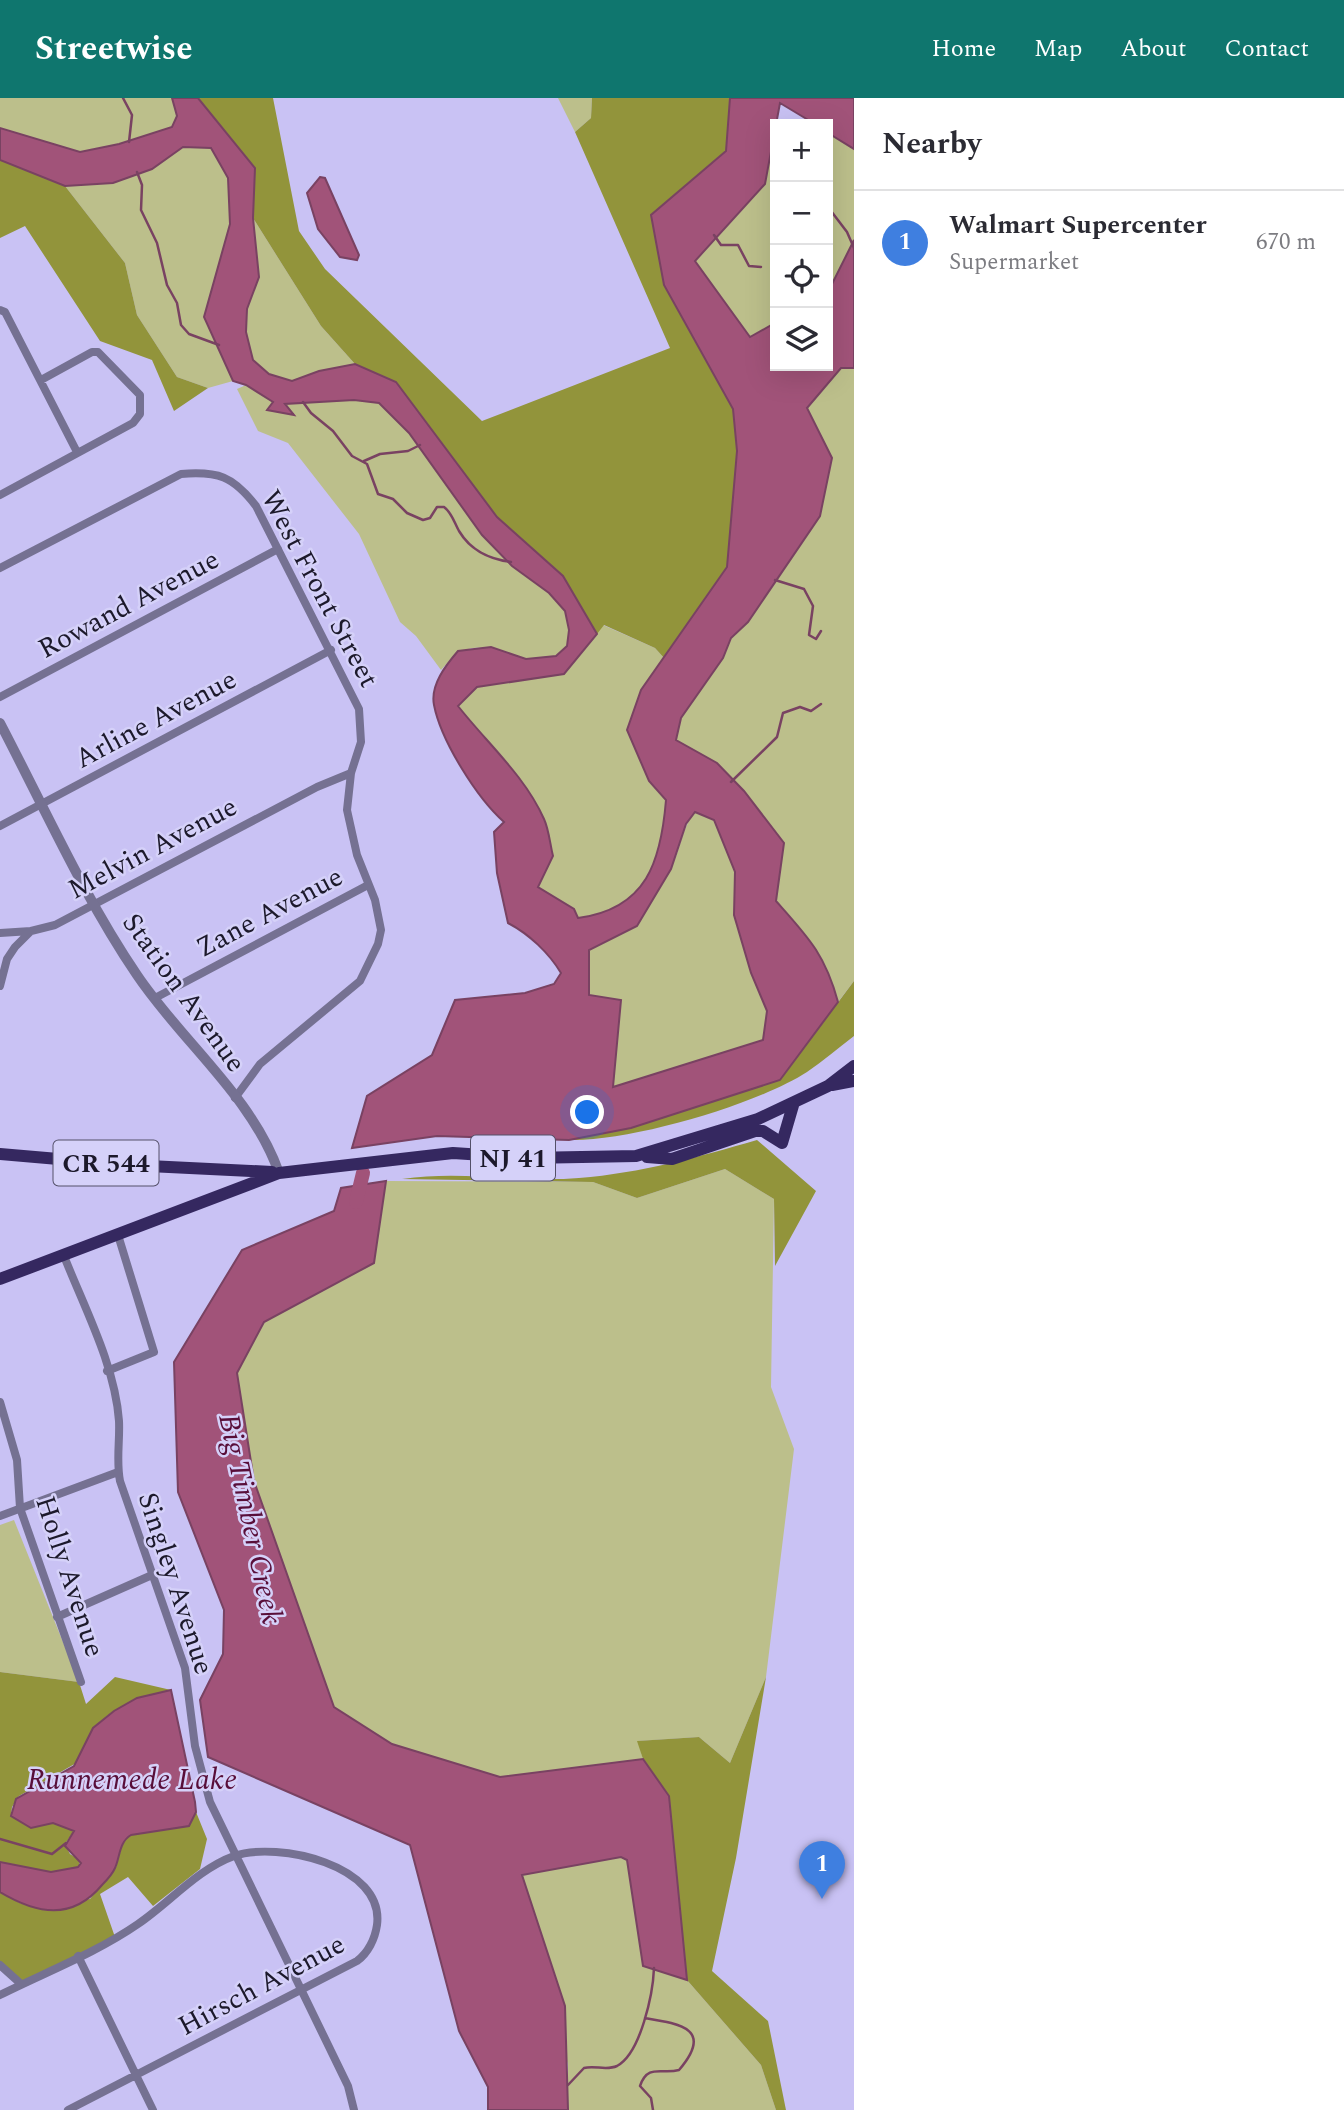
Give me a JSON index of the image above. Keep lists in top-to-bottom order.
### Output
{
  "streets": {
    "main road": ["NJ 41", "CR 544"],
    "street": [
      "West Front Street",
      "Rowand Avenue",
      "Arline Avenue",
      "Melvin Avenue",
      "Zane Avenue",
      "Station Avenue",
      "Holly Avenue",
      "Singley Avenue",
      "Hirsch Avenue"
    ]
  },
  "crossings": [
    ["West Front Street", "Rowand Avenue"],
    ["West Front Street", "Arline Avenue"],
    ["West Front Street", "Melvin Avenue"],
    ["West Front Street", "Zane Avenue"],
    ["West Front Street", "Station Avenue"],
    ["Arline Avenue", "Station Avenue"],
    ["Melvin Avenue", "Station Avenue"],
    ["Zane Avenue", "Station Avenue"],
    ["Station Avenue", "NJ 41"],
    ["Station Avenue", "CR 544"],
    ["NJ 41", "CR 544"],
    ["NJ 41", "Singley Avenue"],
    ["Singley Avenue", "Hirsch Avenue"]
  ],
  "water": ["Big Timber Creek", "Runnemede Lake"],
  "page": {
    "header": "Streetwise",
    "nav": [
      "Home",
      "Map",
      "About",
      "Contact"
    ],
    "heading": "Nearby",
    "map_buttons": ["+", "−"],
    "list": [
      {
        "mark": "1",
        "name": "Walmart Supercenter",
        "note": "Supermarket",
        "value": "670 m"
      }
    ],
    "pins": "1"
  }
}
